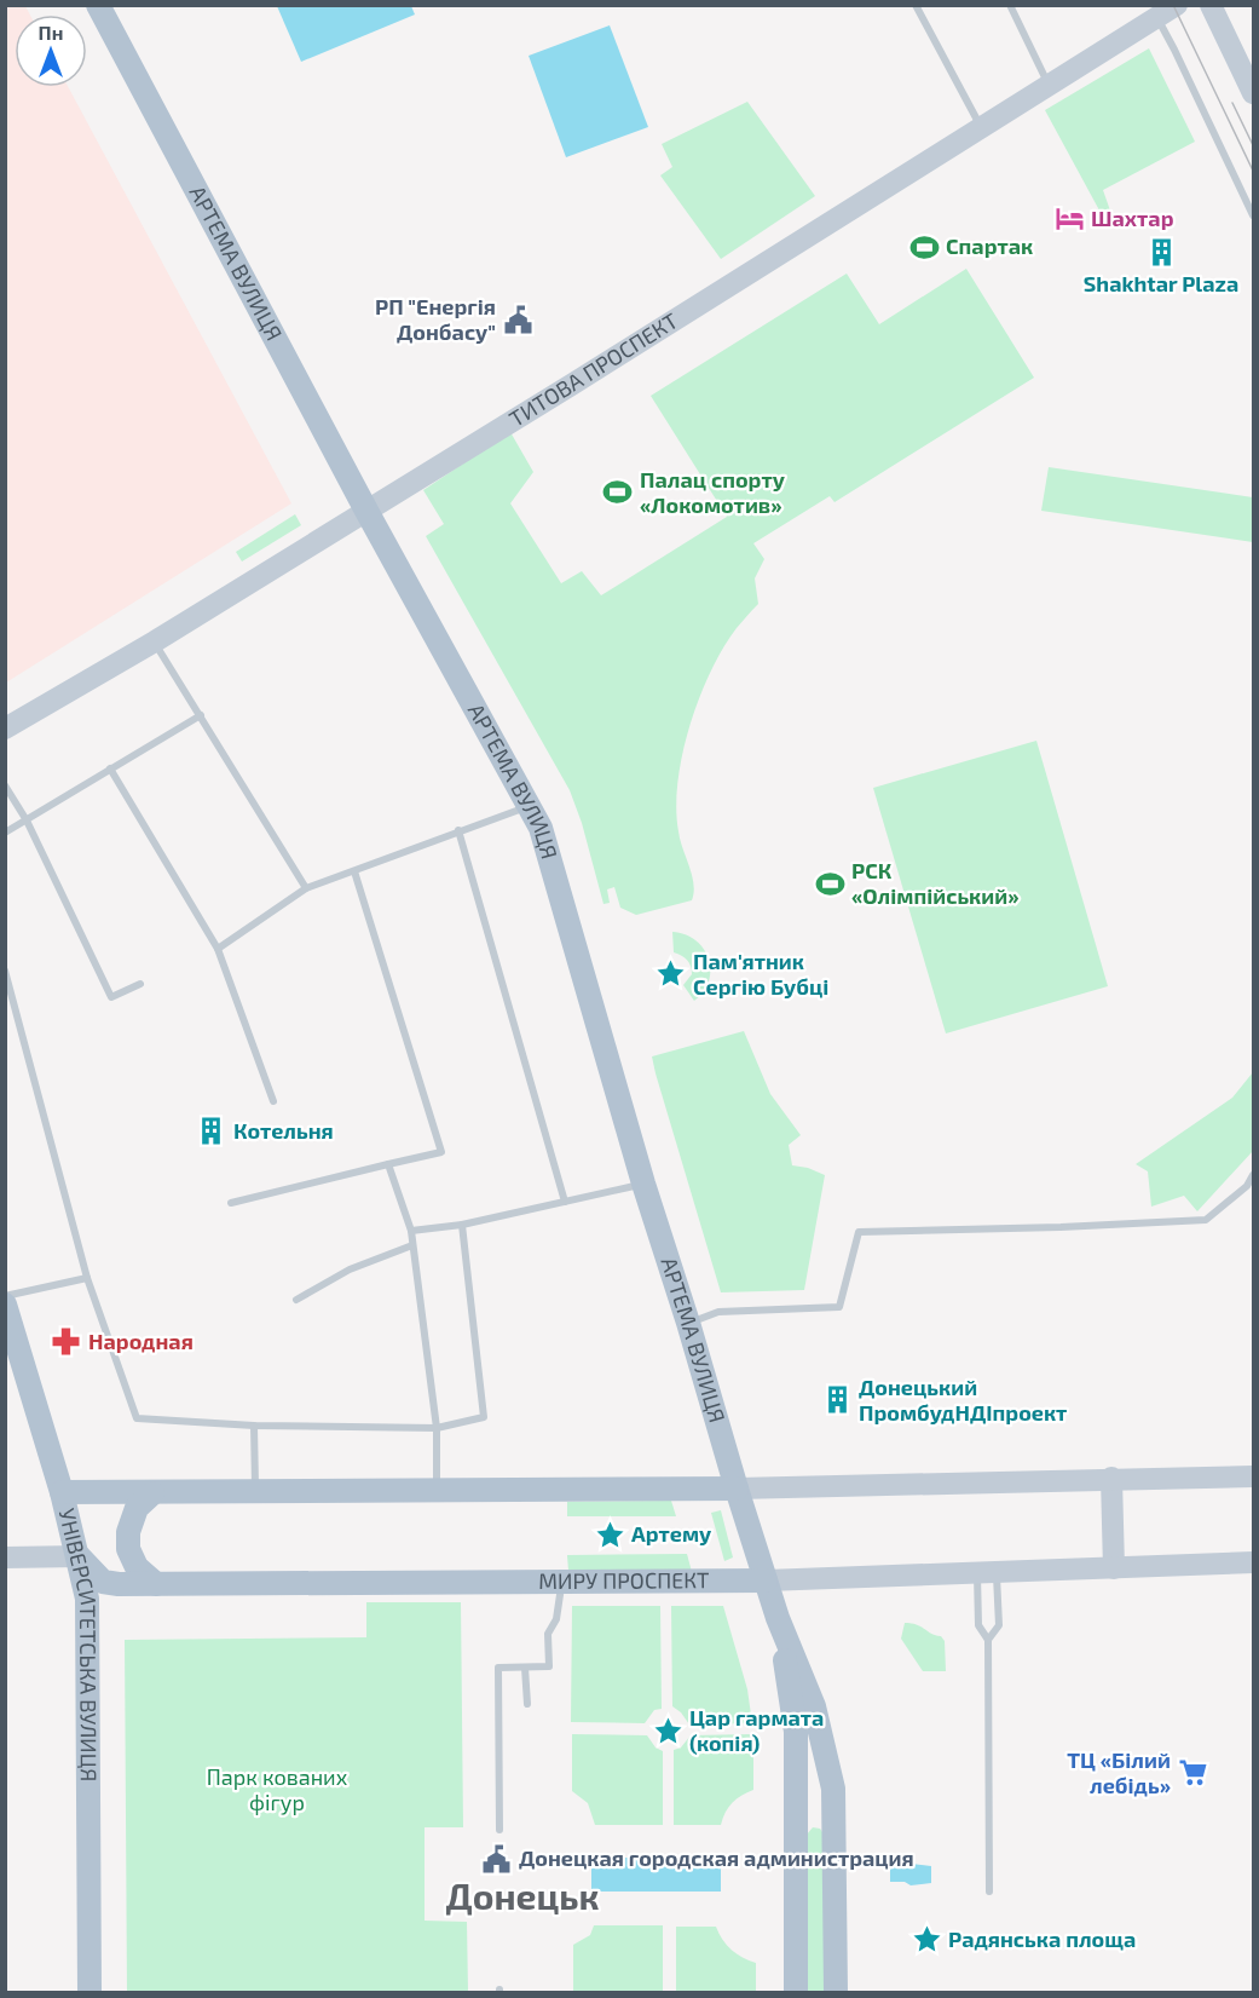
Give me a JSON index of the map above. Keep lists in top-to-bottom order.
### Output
{
  "streets": {
    "main road": ["АРТЕМА ВУЛИЦЯ", "МИРУ ПРОСПЕКТ", "УНІВЕРСИТЕТСЬКА ВУЛИЦЯ"],
    "street": ["ТИТОВА ПРОСПЕКТ"]
  },
  "crossings": [
    ["АРТЕМА ВУЛИЦЯ", "ТИТОВА ПРОСПЕКТ"],
    ["АРТЕМА ВУЛИЦЯ", "МИРУ ПРОСПЕКТ"],
    ["МИРУ ПРОСПЕКТ", "УНІВЕРСИТЕТСЬКА ВУЛИЦЯ"]
  ],
  "districts": ["Донецьк"],
  "parks": ["Парк кованих фігур"],
  "places": {
    "hotel": ["Шахтар"],
    "sports": ["Спартак", "Палац спорту «Локомотив»", "РСК «Олімпійський»"],
    "building": ["Shakhtar Plaza", "Котельня", "Донецький ПромбудНДІпроект"],
    "public building": ["РП \"Енергія Донбасу\"", "Донецкая городская администрация"],
    "place": [
      "Пам'ятник Сергію Бубці",
      "Артему",
      "Цар гармата (копія)",
      "Радянська площа"
    ],
    "pharmacy": ["Народная"],
    "supermarket": ["ТЦ «Білий лебідь»"]
  },
  "north": "top"
}
